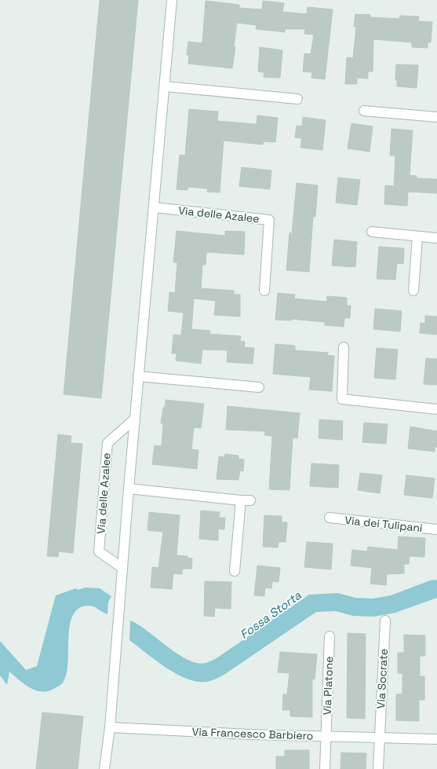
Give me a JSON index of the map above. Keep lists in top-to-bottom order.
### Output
{
  "streets": {
    "street": [
      "Via delle Azalee",
      "Via dei Tulipani",
      "Via Socrate",
      "Via Platone",
      "Via Francesco Barbiero"
    ]
  },
  "crossings": [
    ["Via Socrate", "Via Francesco Barbiero"],
    ["Via Platone", "Via Francesco Barbiero"]
  ],
  "water": ["Fossa Storta"]
}
